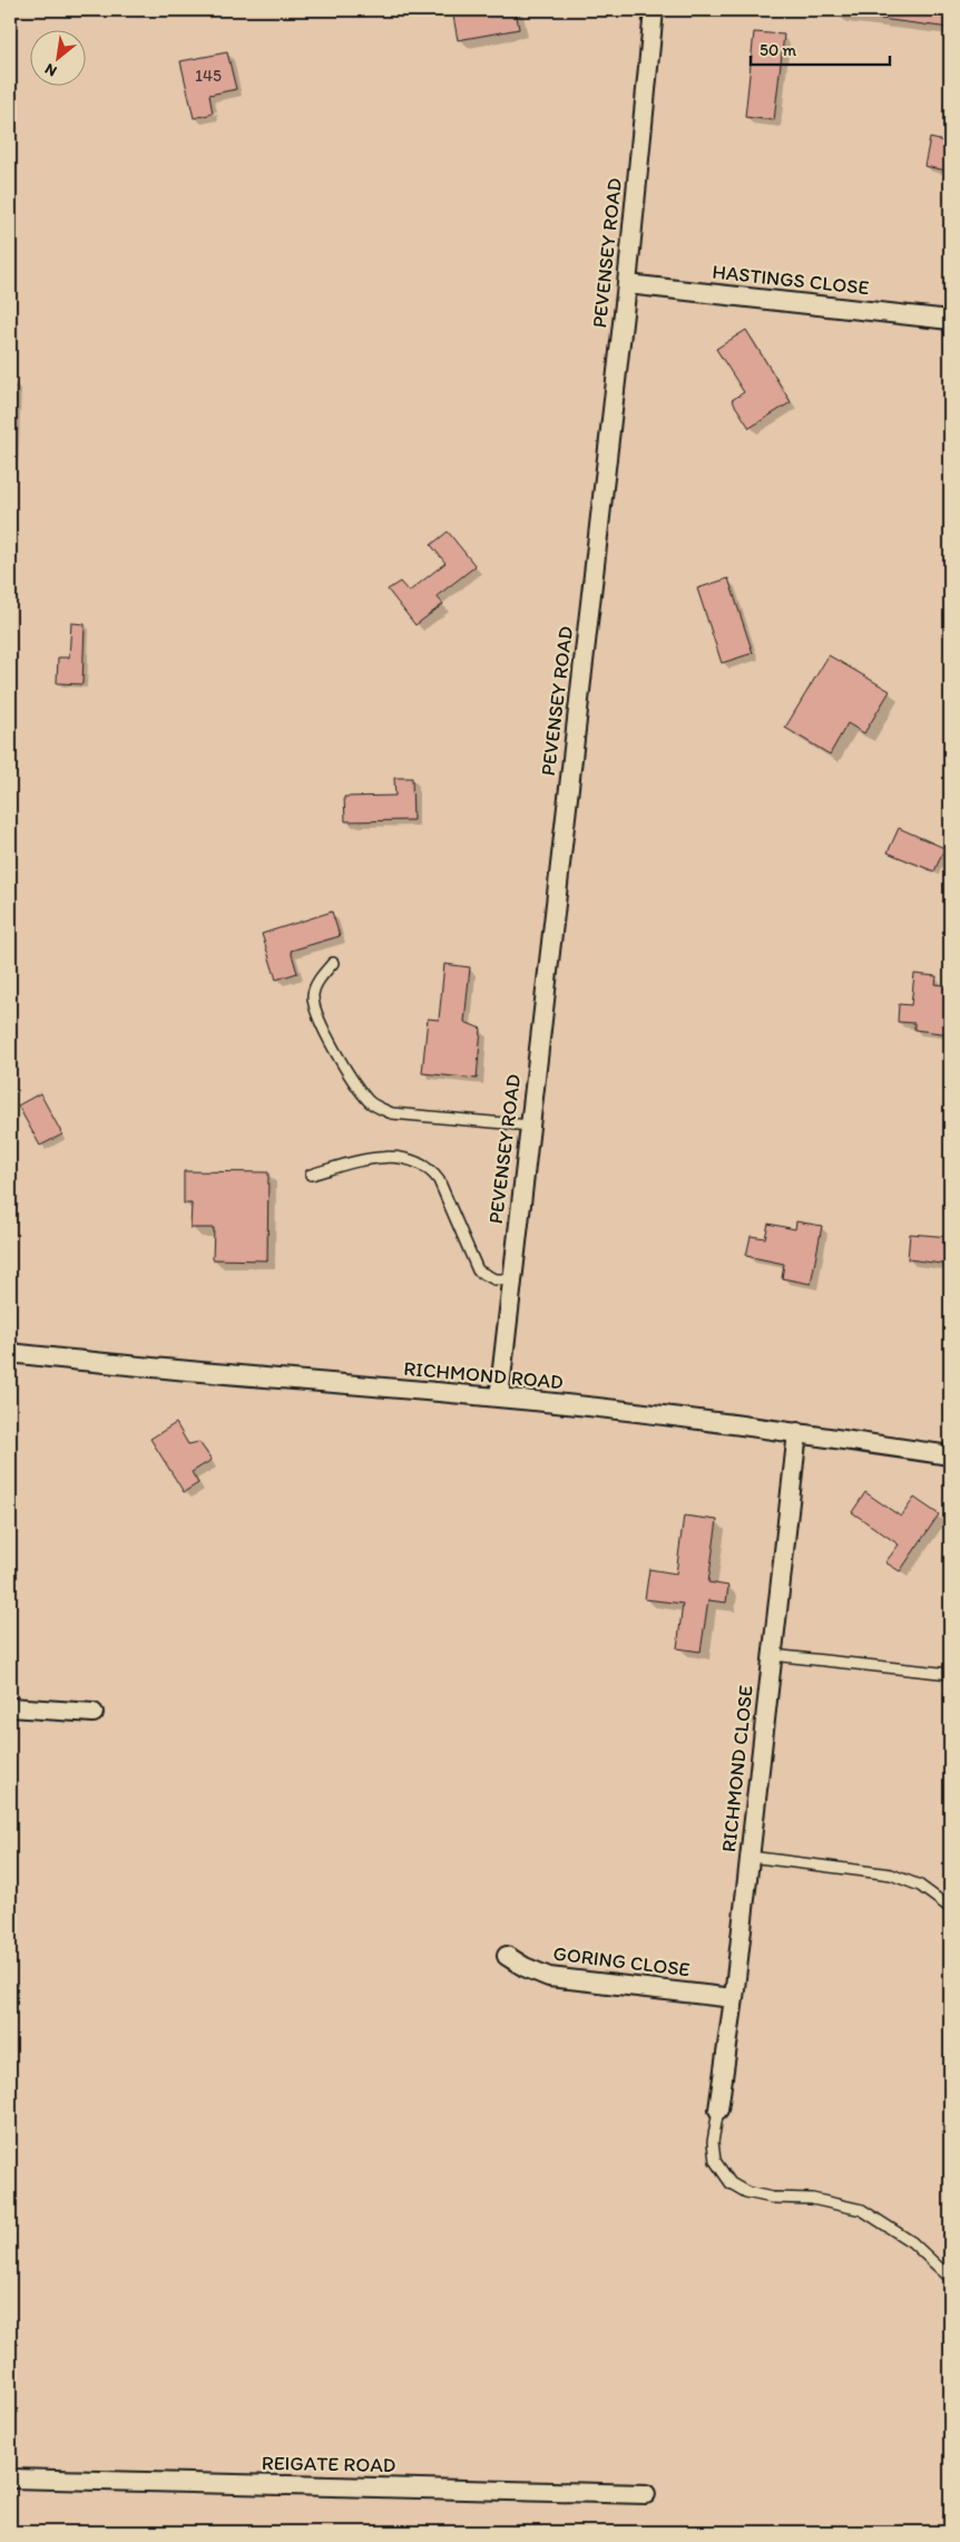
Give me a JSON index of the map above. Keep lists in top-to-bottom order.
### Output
{
  "streets": {
    "street": [
      "PEVENSEY ROAD",
      "HASTINGS CLOSE",
      "RICHMOND ROAD",
      "RICHMOND CLOSE",
      "GORING CLOSE",
      "REIGATE ROAD"
    ]
  },
  "crossings": [
    ["PEVENSEY ROAD", "HASTINGS CLOSE"],
    ["PEVENSEY ROAD", "RICHMOND ROAD"],
    ["RICHMOND ROAD", "RICHMOND CLOSE"],
    ["RICHMOND CLOSE", "GORING CLOSE"]
  ],
  "house_numbers": ["145"],
  "scale_bar": "50 m",
  "north": "bottom left"
}
